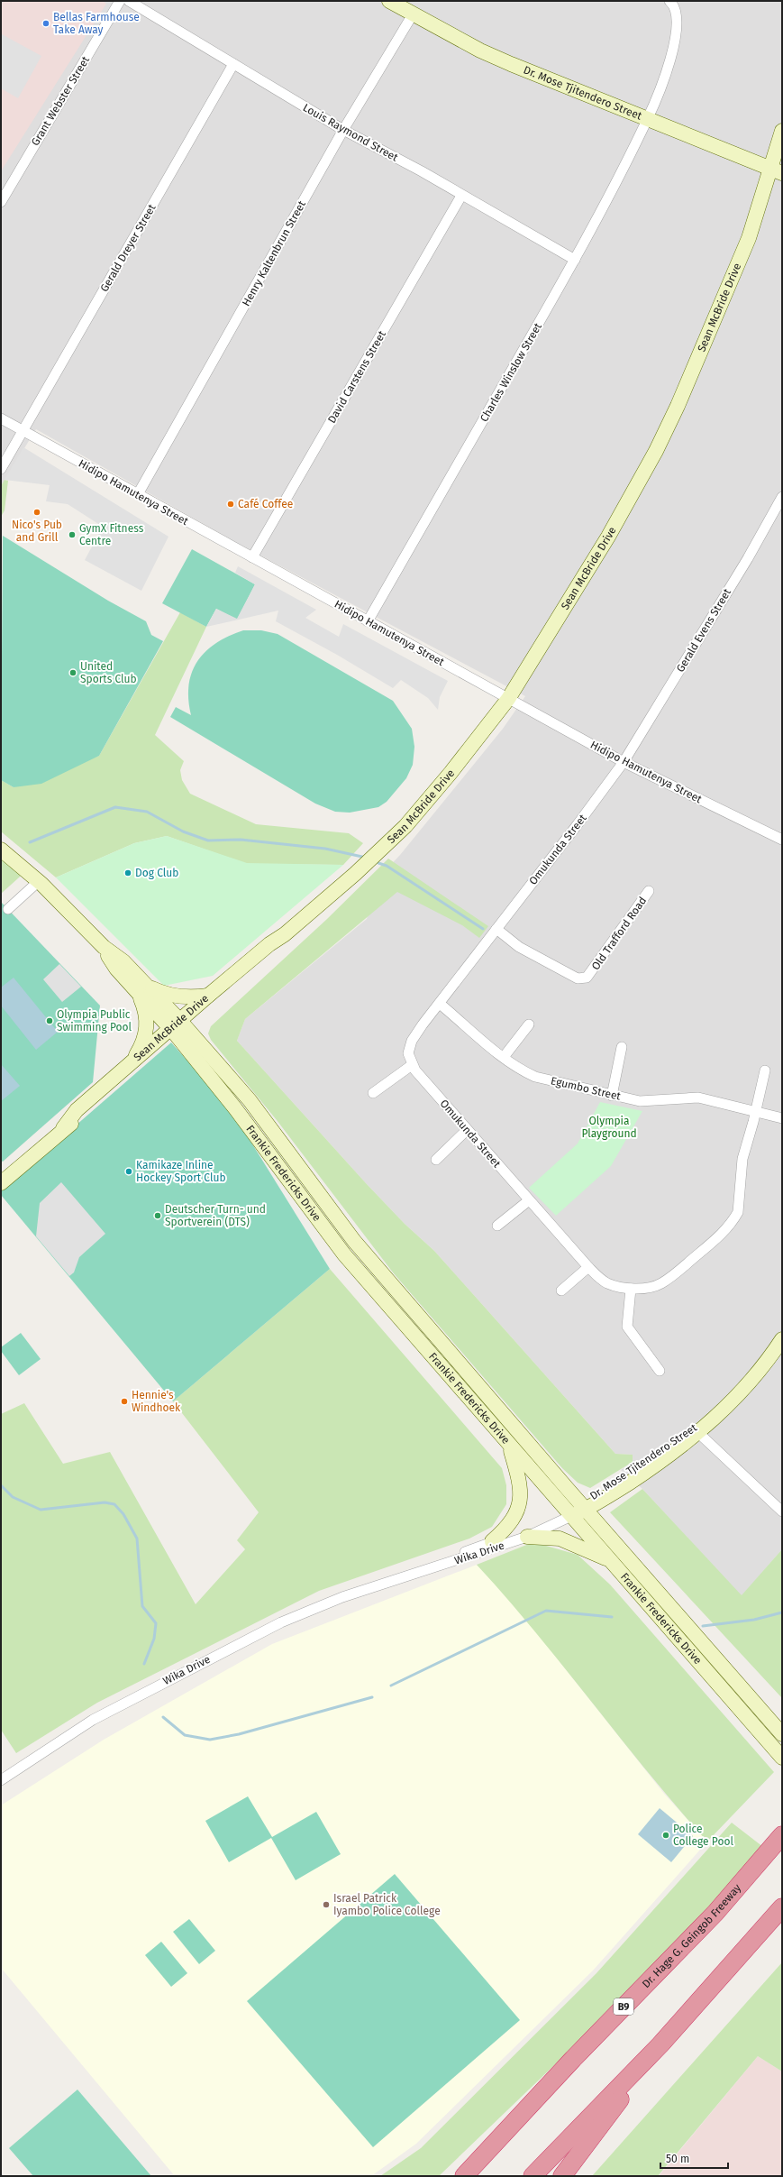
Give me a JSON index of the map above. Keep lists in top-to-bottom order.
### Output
{
  "streets": {
    "highway": ["Dr. Hage G. Geingob Freeway", "B9"],
    "main road": ["Dr. Mose Tjitendero Street", "Sean McBride Drive", "Frankie Fredericks Drive"],
    "street": [
      "Grant Webster Street",
      "Louis Raymond Street",
      "Gerald Dreyer Street",
      "Henry Kaltenbrun Street",
      "Charles Winslow Street",
      "David Carstens Street",
      "Hidipo Hamutenya Street",
      "Gerald Evens Street",
      "Omukunda Street",
      "Old Trafford Road",
      "Egumbo Street",
      "Wika Drive"
    ]
  },
  "crossings": [
    ["Dr. Mose Tjitendero Street", "Henry Kaltenbrun Street"],
    ["Dr. Mose Tjitendero Street", "Sean McBride Drive"],
    ["Dr. Mose Tjitendero Street", "Charles Winslow Street"],
    ["Dr. Mose Tjitendero Street", "Frankie Fredericks Drive"],
    ["Dr. Mose Tjitendero Street", "Wika Drive"],
    ["Louis Raymond Street", "Gerald Dreyer Street"],
    ["Louis Raymond Street", "Henry Kaltenbrun Street"],
    ["Louis Raymond Street", "Charles Winslow Street"],
    ["Louis Raymond Street", "David Carstens Street"],
    ["Gerald Dreyer Street", "Hidipo Hamutenya Street"],
    ["Henry Kaltenbrun Street", "Hidipo Hamutenya Street"],
    ["Sean McBride Drive", "Hidipo Hamutenya Street"],
    ["Sean McBride Drive", "Frankie Fredericks Drive"],
    ["Charles Winslow Street", "Hidipo Hamutenya Street"],
    ["David Carstens Street", "Hidipo Hamutenya Street"],
    ["Hidipo Hamutenya Street", "Gerald Evens Street"],
    ["Hidipo Hamutenya Street", "Omukunda Street"],
    ["Gerald Evens Street", "Omukunda Street"],
    ["Omukunda Street", "Old Trafford Road"],
    ["Omukunda Street", "Egumbo Street"],
    ["Frankie Fredericks Drive", "Wika Drive"]
  ],
  "parks": ["Olympia Playground"],
  "places": [
    "Bellas Farmhouse Take Away",
    "Café Coffee",
    "Nico's Pub and Grill",
    "GymX Fitness Centre",
    "United Sports Club",
    "Dog Club",
    "Olympia Public Swimming Pool",
    "Kamikaze Inline Hockey Sport Club",
    "Deutscher Turn- und Sportverein (DTS)",
    "Hennie's Windhoek",
    "Police College Pool",
    "Israel Patrick Iyambo Police College"
  ],
  "scale_bar": "50 m"
}
